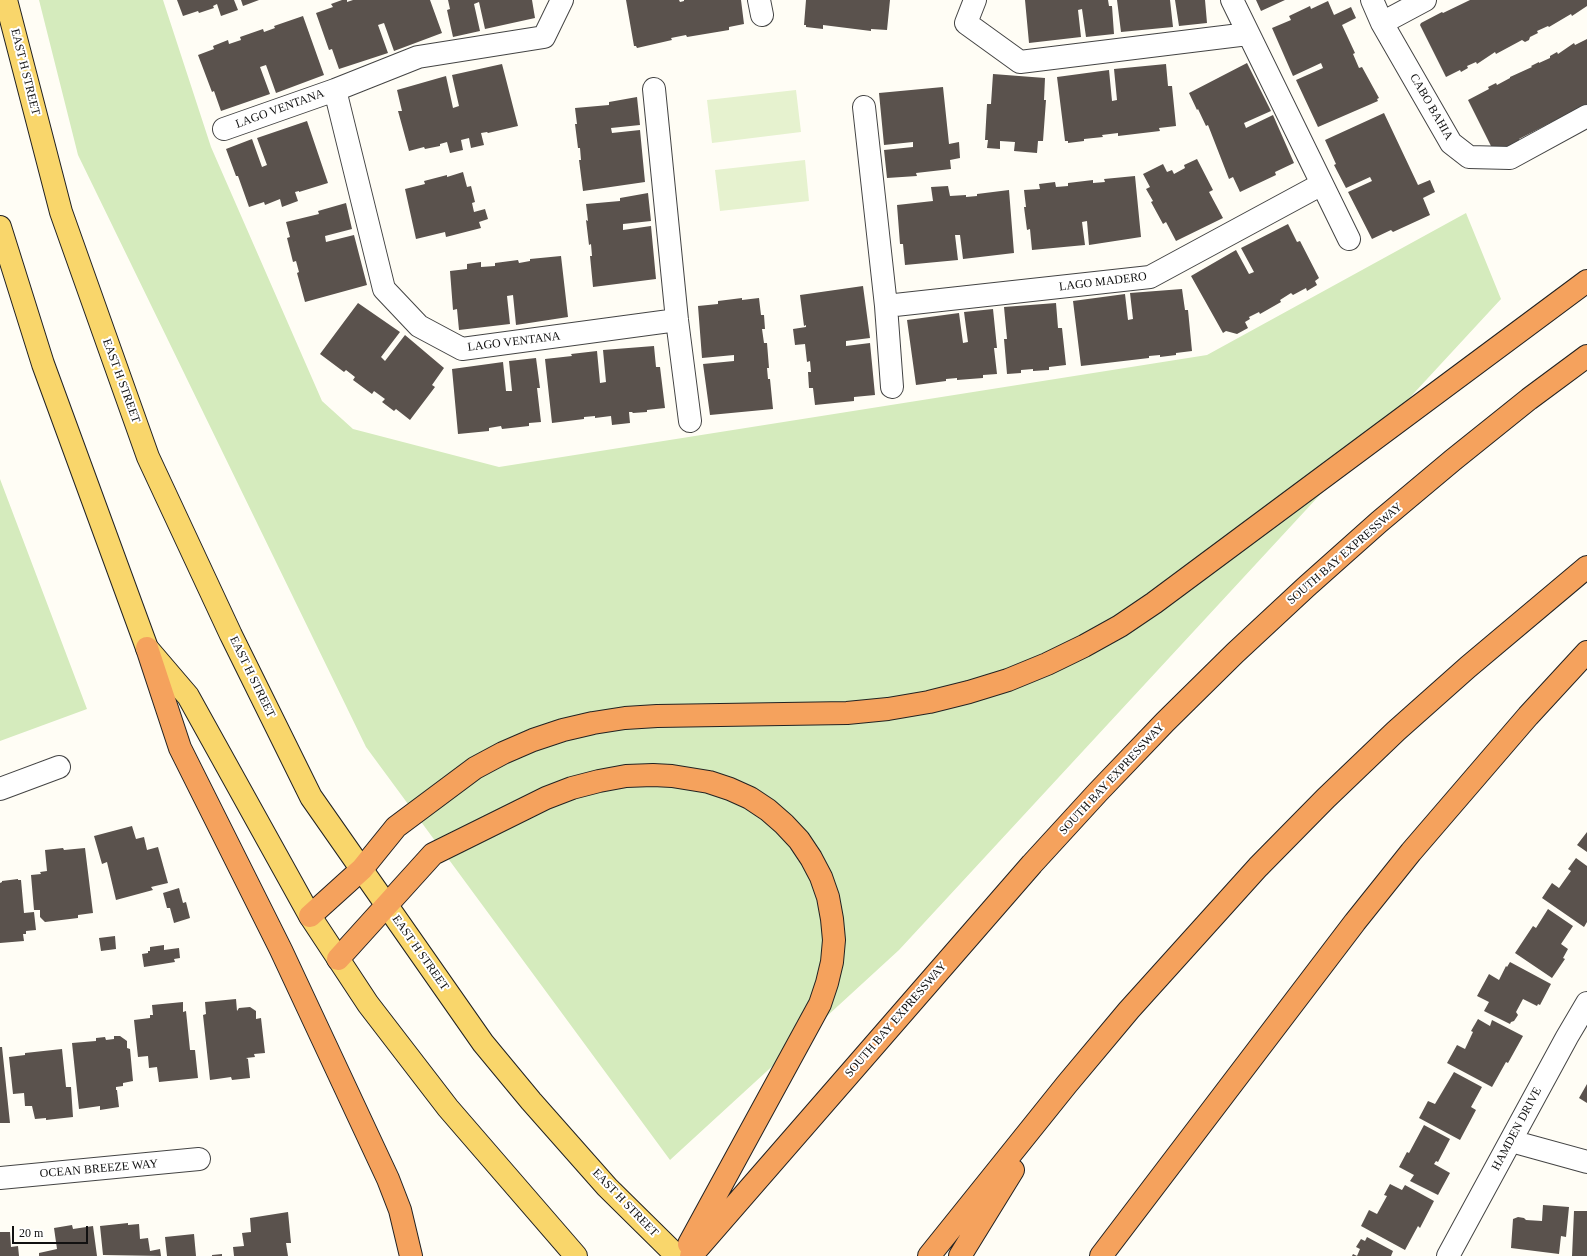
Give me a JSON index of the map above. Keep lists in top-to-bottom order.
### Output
{
  "streets": {
    "highway": ["SOUTH BAY EXPRESSWAY"],
    "main road": ["EAST H STREET"],
    "street": [
      "CABO BAHIA",
      "LAGO VENTANA",
      "LAGO MADERO",
      "HAMDEN DRIVE",
      "OCEAN BREEZE WAY"
    ]
  },
  "scale_bar": "20 m"
}
